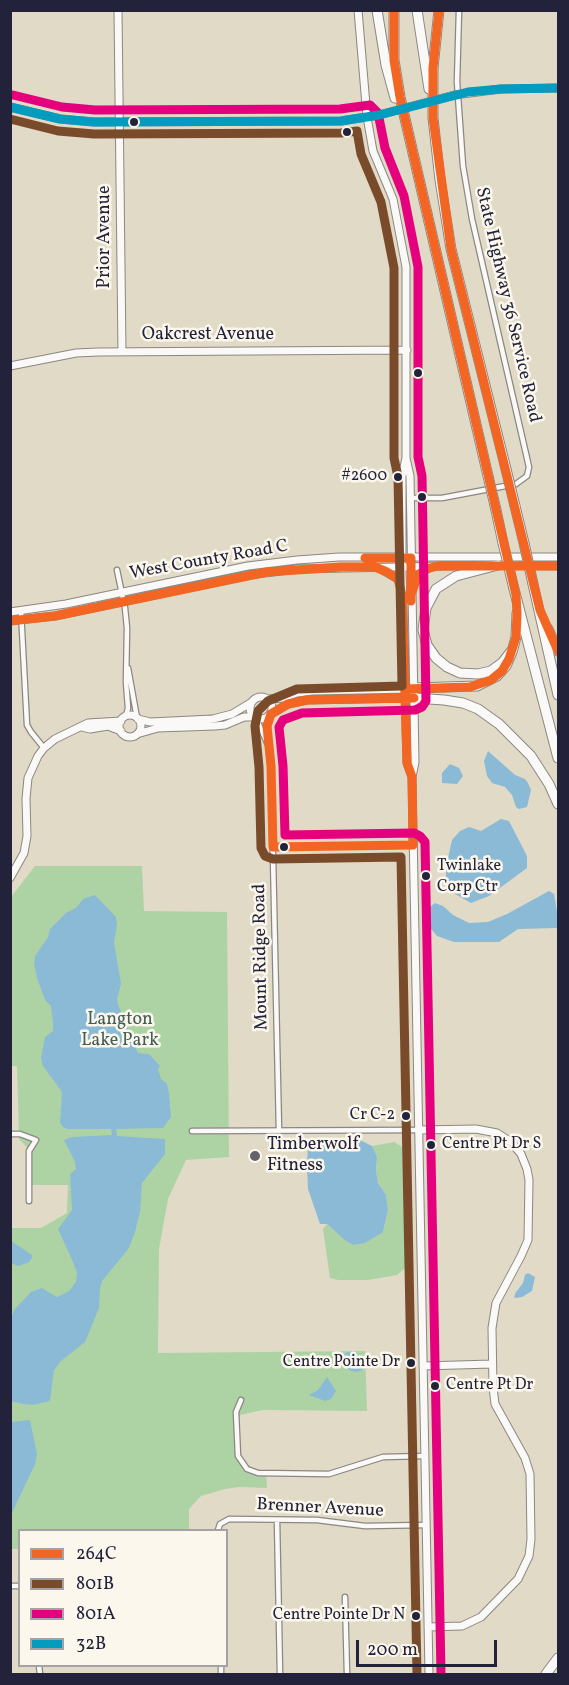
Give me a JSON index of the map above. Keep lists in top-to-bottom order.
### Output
{
  "streets": {
    "street": [
      "Prior Avenue",
      "State Highway 36 Service Road",
      "Oakcrest Avenue",
      "West County Road C",
      "Mount Ridge Road",
      "Brenner Avenue"
    ]
  },
  "crossings": [
    ["Prior Avenue", "Oakcrest Avenue"]
  ],
  "parks": ["Langton Lake Park"],
  "places": [
    "#2600",
    "Twinlake Corp Ctr",
    "Cr C-2",
    "Centre Pt Dr S",
    "Timberwolf Fitness",
    "Centre Pointe Dr",
    "Centre Pt Dr",
    "Centre Pointe Dr N"
  ],
  "lines": [
    "transit line 264C",
    "transit line 32B",
    "transit line 801A",
    "transit line 801B"
  ],
  "legend": [
    "264C",
    "801B",
    "801A",
    "32B"
  ],
  "scale_bar": "200 m"
}
